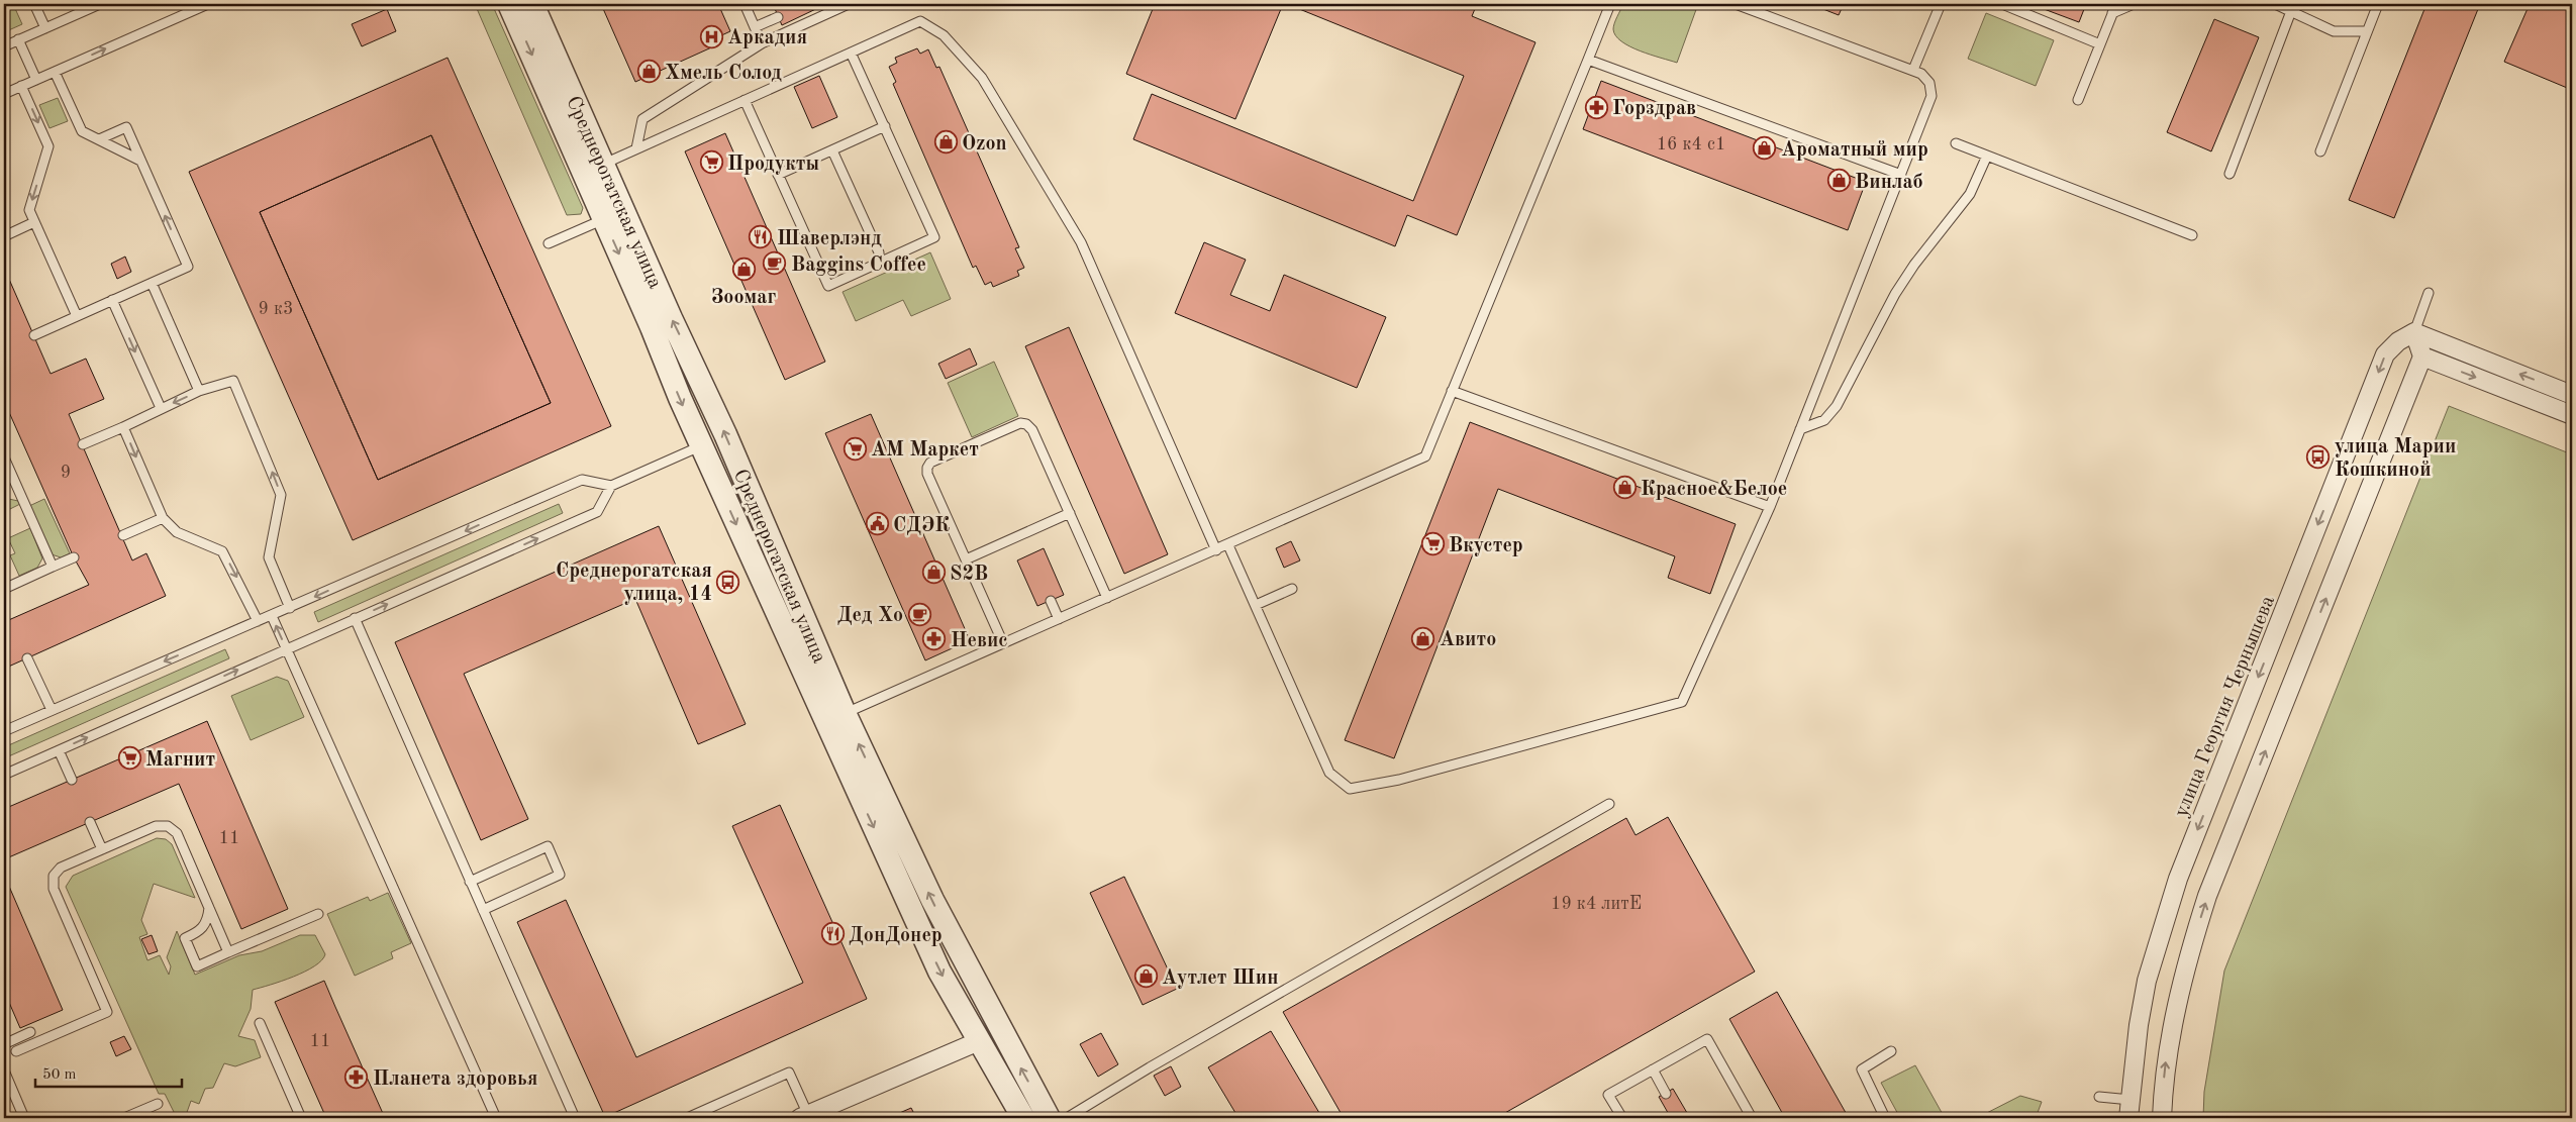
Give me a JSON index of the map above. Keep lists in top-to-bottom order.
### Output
{
  "streets": {
    "street": ["Среднерогатская улица", "улица Георгия Чернышева"]
  },
  "places": {
    "hospital": ["Аркадия"],
    "shop": [
      "Хмель Солод",
      "Ozon",
      "Ароматный мир",
      "Винлаб",
      "Зоомаг",
      "Красное&Белое",
      "S2B",
      "Авито",
      "Аутлет Шин"
    ],
    "pharmacy": ["Горздрав", "Невис", "Планета здоровья"],
    "supermarket": [
      "Продукты",
      "АМ Маркет",
      "Вкустер",
      "Магнит"
    ],
    "restaurant": ["Шаверлэнд", "ДонДонер"],
    "cafe": ["Baggins Coffee", "Дед Хо"],
    "bus stop": ["улица Марии Кошкиной", "Среднерогатская улица, 14"],
    "public building": ["СДЭК"]
  },
  "house_numbers": [
    "16 к4 с1",
    "9 к3",
    "9",
    "11",
    "19 к4 литЕ",
    "11"
  ],
  "scale_bar": "50 m"
}
